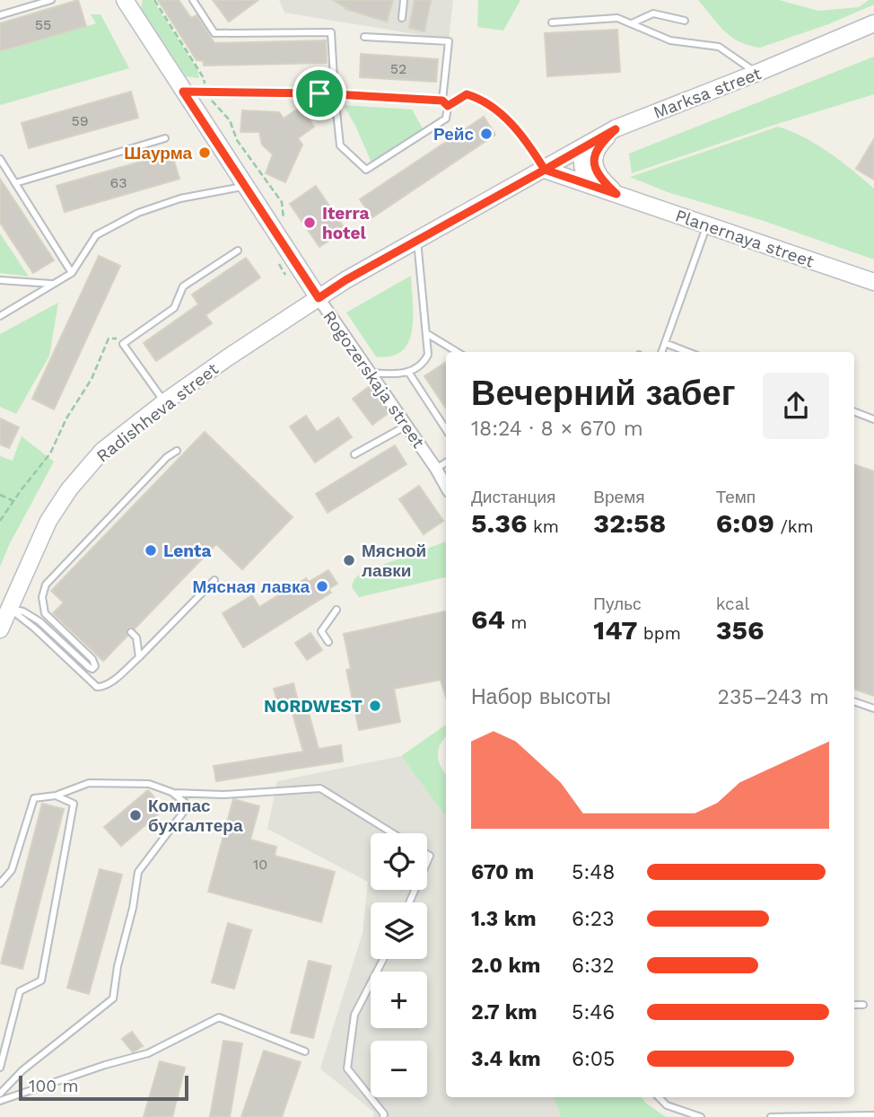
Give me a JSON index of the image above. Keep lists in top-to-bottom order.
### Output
{
  "streets": {
    "main road": ["Marksa street", "Planernaya street", "Radishheva street"],
    "street": ["Rogozerskaja street"]
  },
  "crossings": [
    ["Marksa street", "Planernaya street"],
    ["Marksa street", "Radishheva street"],
    ["Rogozerskaja street", "Radishheva street"]
  ],
  "places": [
    "Рейс",
    "Шаурма",
    "Iterra hotel",
    "Lenta",
    "Мясной лавки",
    "Мясная лавка",
    "NORDWEST",
    "Компас бухгалтера"
  ],
  "house_numbers": [
    "55",
    "52",
    "59",
    "63",
    "10"
  ],
  "scale_bar": "100 m",
  "page": {
    "heading": ["Вечерний забег", "18:24 · 8 × 670 m"],
    "stats": [
      ["Дистанция", "5.36 km"],
      ["Время", "32:58"],
      ["Темп", "6:09 /km"],
      ["64 m"],
      ["Пульс", "147 bpm"],
      ["kcal", "356"]
    ],
    "chart": ["Набор высоты", "235–243 m"],
    "map_buttons": ["+", "−"],
    "list": [
      {
        "name": "670 m",
        "note": "5:48"
      },
      {
        "name": "1.3 km",
        "note": "6:23"
      },
      {
        "name": "2.0 km",
        "note": "6:32"
      },
      {
        "name": "2.7 km",
        "note": "5:46"
      },
      {
        "name": "3.4 km",
        "note": "6:05"
      }
    ],
    "scale": "100 m"
  }
}
